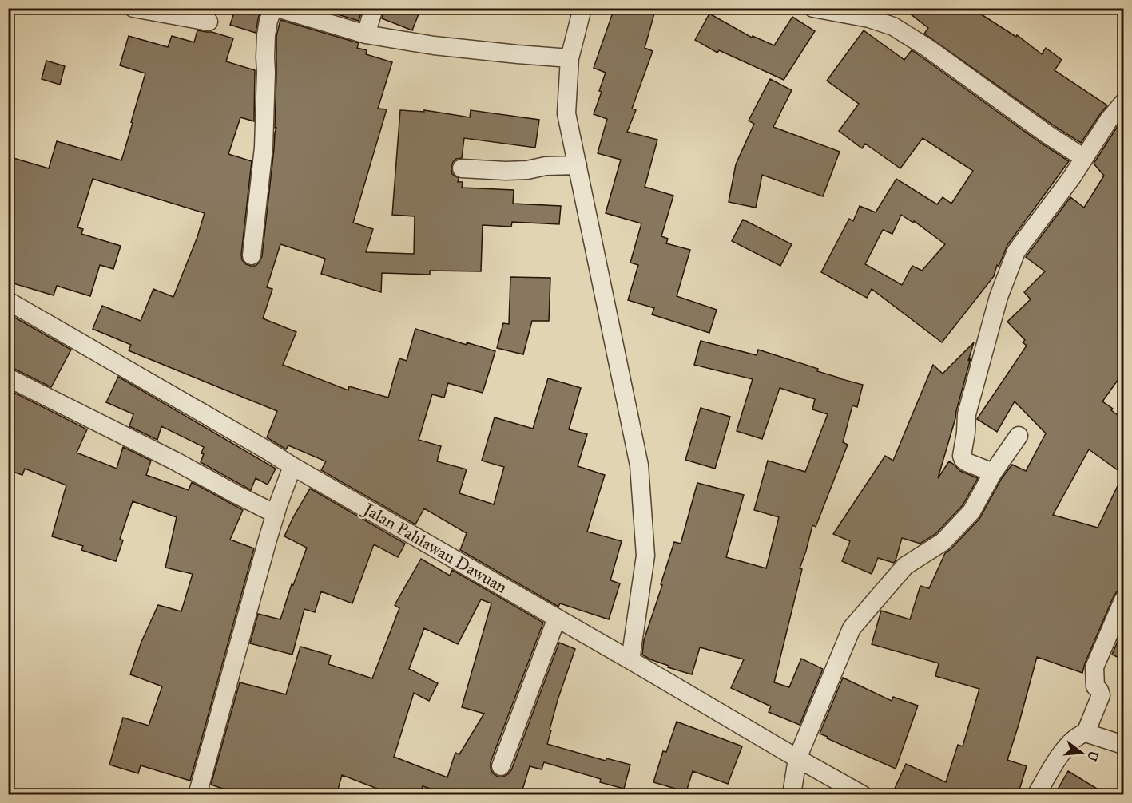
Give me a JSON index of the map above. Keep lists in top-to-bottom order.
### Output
{
  "streets": {
    "street": ["Jalan Pahlawan Dawuan"]
  },
  "north": "right"
}
